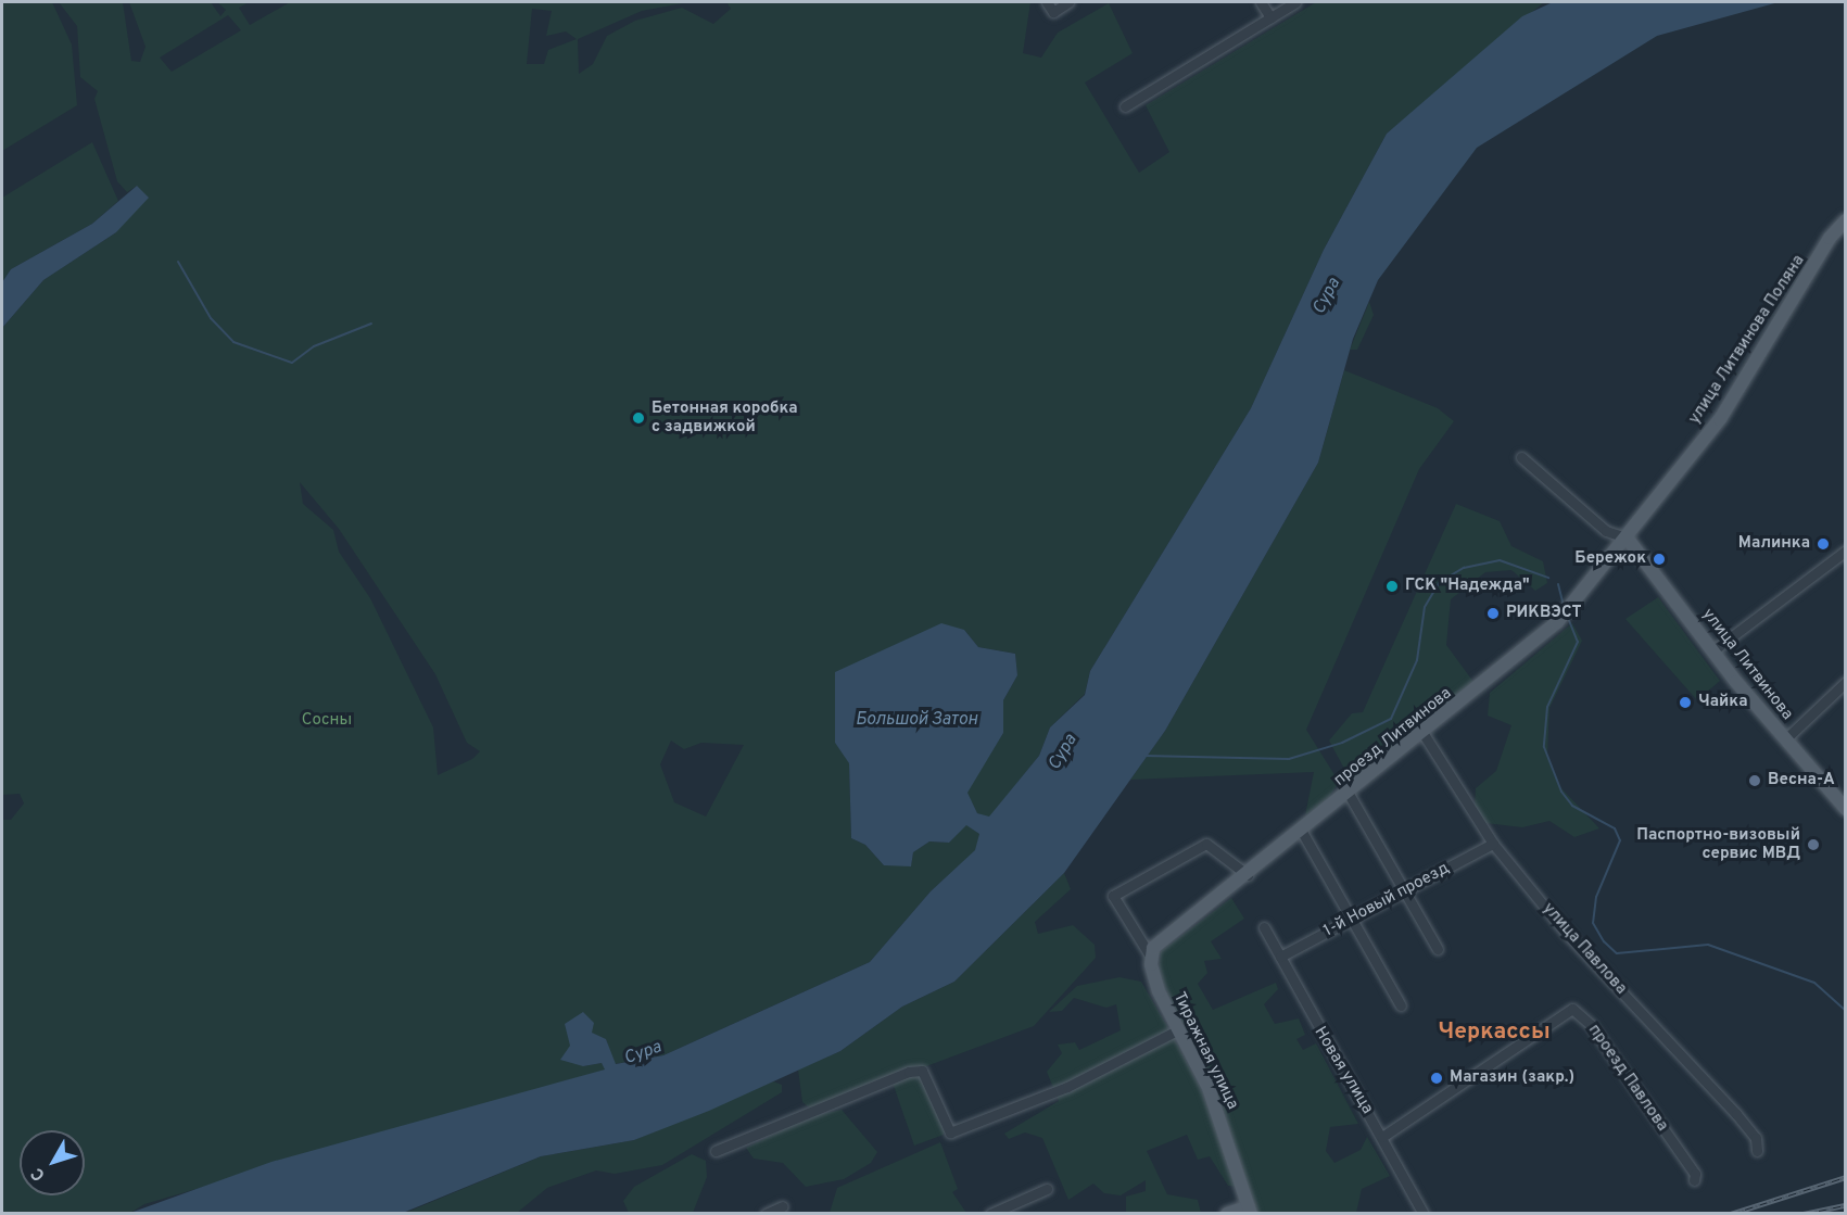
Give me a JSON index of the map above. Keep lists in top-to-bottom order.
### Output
{
  "streets": {
    "main road": [
      "улица Литвинова Поляна",
      "улица Литвинова",
      "проезд Литвинова",
      "Тиражная улица"
    ],
    "street": [
      "1-й Новый проезд",
      "улица Павлова",
      "Новая улица",
      "проезд Павлова"
    ]
  },
  "crossings": [
    ["улица Литвинова Поляна", "улица Литвинова"],
    ["улица Литвинова Поляна", "проезд Литвинова"],
    ["улица Литвинова", "проезд Литвинова"],
    ["проезд Литвинова", "улица Павлова"],
    ["проезд Литвинова", "Тиражная улица"],
    ["1-й Новый проезд", "улица Павлова"],
    ["1-й Новый проезд", "Новая улица"],
    ["Новая улица", "проезд Павлова"]
  ],
  "districts": ["Черкассы"],
  "water": ["Сура", "Большой Затон"],
  "parks": ["Сосны"],
  "places": [
    "Бетонная коробка с задвижкой",
    "Малинка",
    "Бережок",
    "ГСК \"Надежда\"",
    "РИКВЭСТ",
    "Чайка",
    "Весна-А",
    "Паспортно-визовый сервис МВД",
    "Магазин (закр.)"
  ],
  "north": "bottom left"
}
